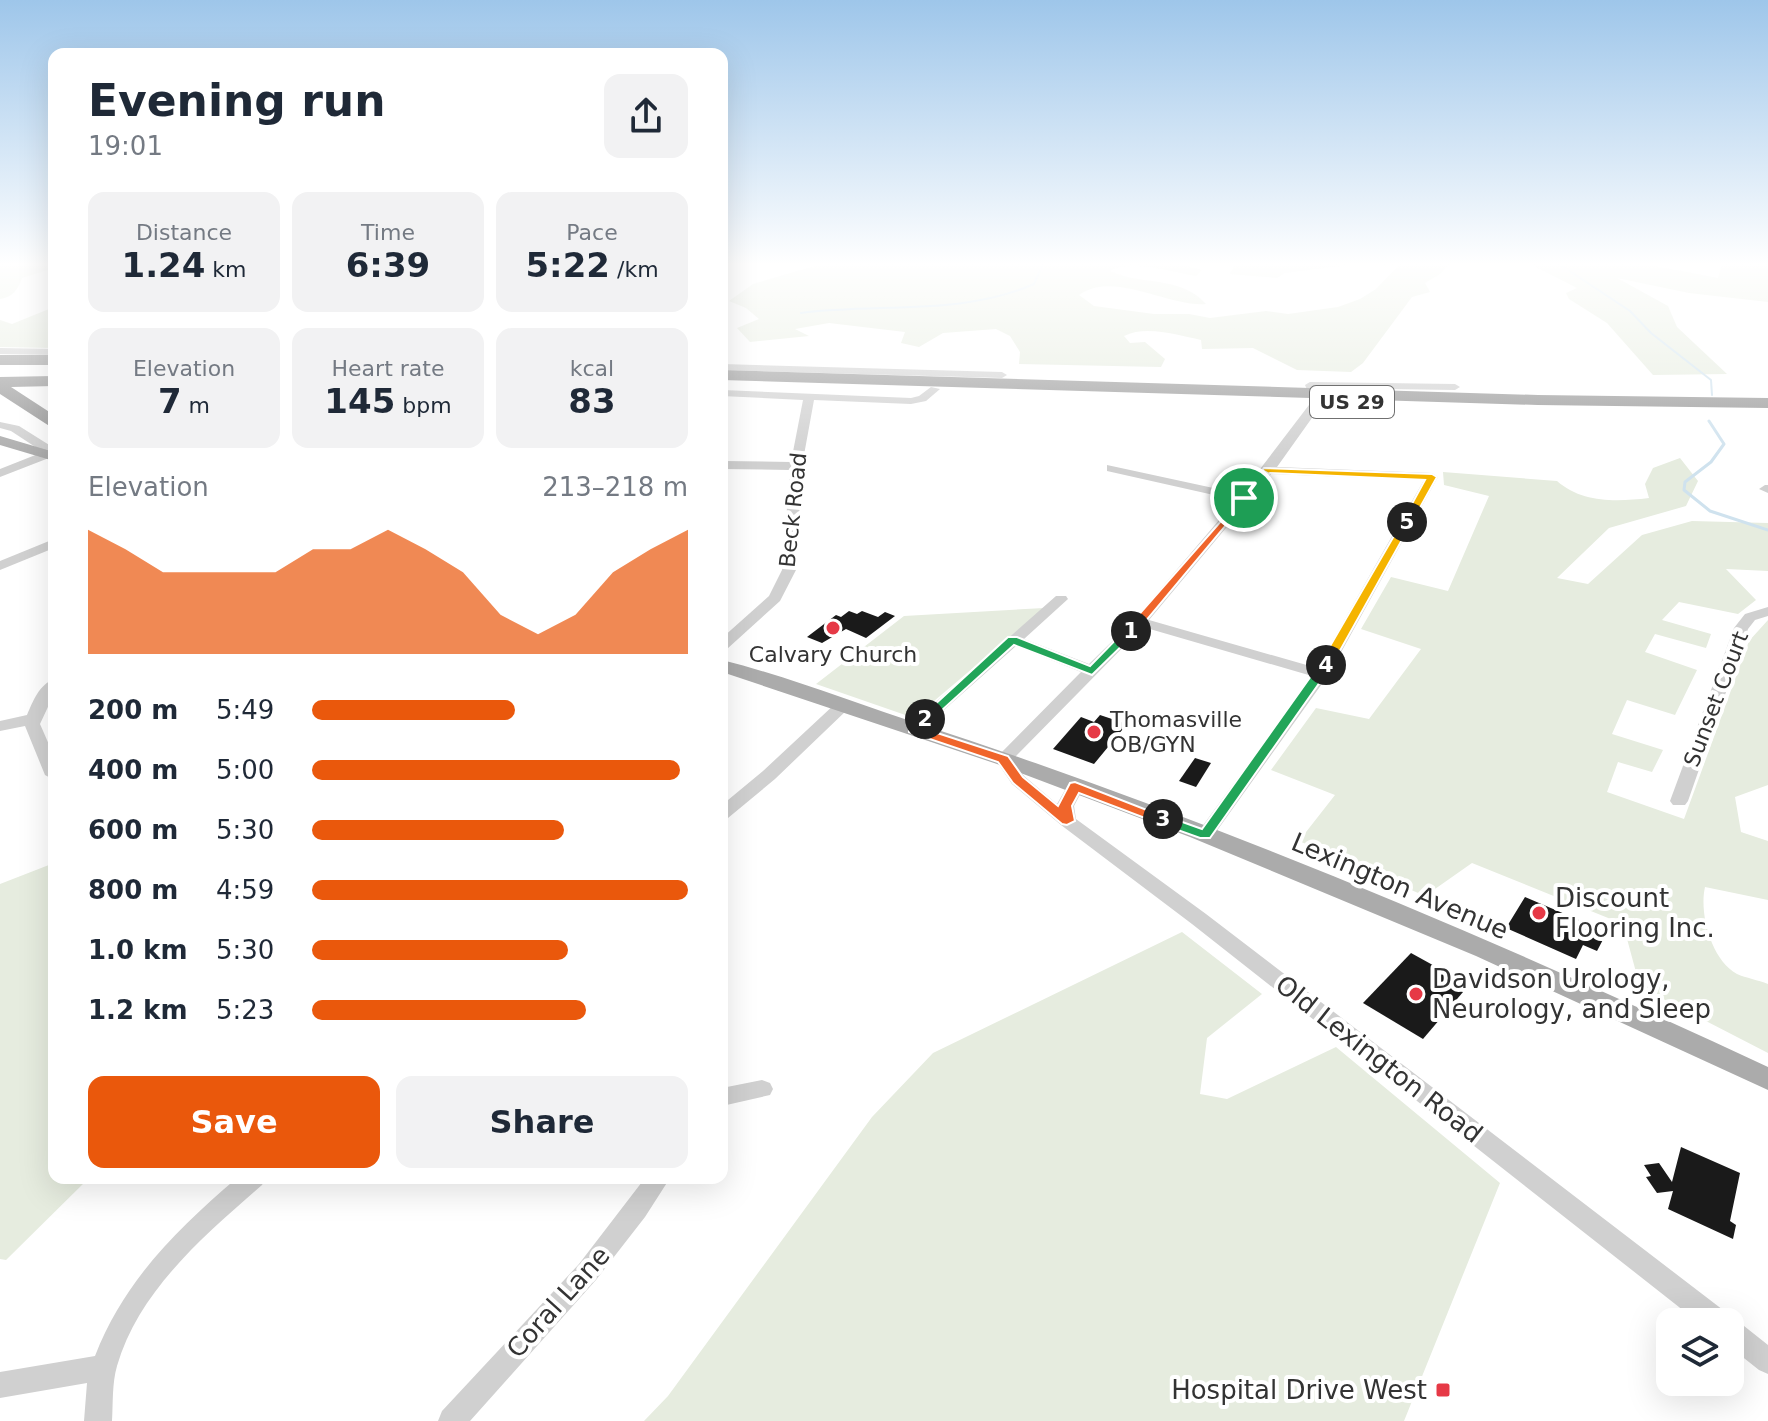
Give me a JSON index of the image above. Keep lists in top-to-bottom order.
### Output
{
  "streets": {
    "highway": ["US 29"],
    "main road": ["Lexington Avenue"],
    "street": [
      "Beck Road",
      "Sunset Court",
      "Old Lexington Road",
      "Coral Lane"
    ]
  },
  "crossings": [
    ["Lexington Avenue", "Old Lexington Road"]
  ],
  "places": {
    "other": [
      "Calvary Church",
      "Thomasville OB/GYN",
      "Discount Flooring Inc.",
      "Davidson Urology, Neurology, and Sleep"
    ],
    "transit": ["Hospital Drive West"]
  },
  "page": {
    "heading": ["Evening run", "19:01"],
    "stats": [
      ["Distance", "1.24 km"],
      ["Time", "6:39"],
      ["Pace", "5:22 /km"],
      ["Elevation", "7 m"],
      ["Heart rate", "145 bpm"],
      ["kcal", "83"]
    ],
    "chart": ["Elevation", "213–218 m"],
    "pins": [
      "5",
      "1",
      "4",
      "2",
      "3"
    ],
    "list": [
      {
        "name": "200 m",
        "note": "5:49"
      },
      {
        "name": "400 m",
        "note": "5:00"
      },
      {
        "name": "600 m",
        "note": "5:30"
      },
      {
        "name": "800 m",
        "note": "4:59"
      },
      {
        "name": "1.0 km",
        "note": "5:30"
      },
      {
        "name": "1.2 km",
        "note": "5:23"
      }
    ],
    "buttons": ["Save", "Share"]
  }
}
